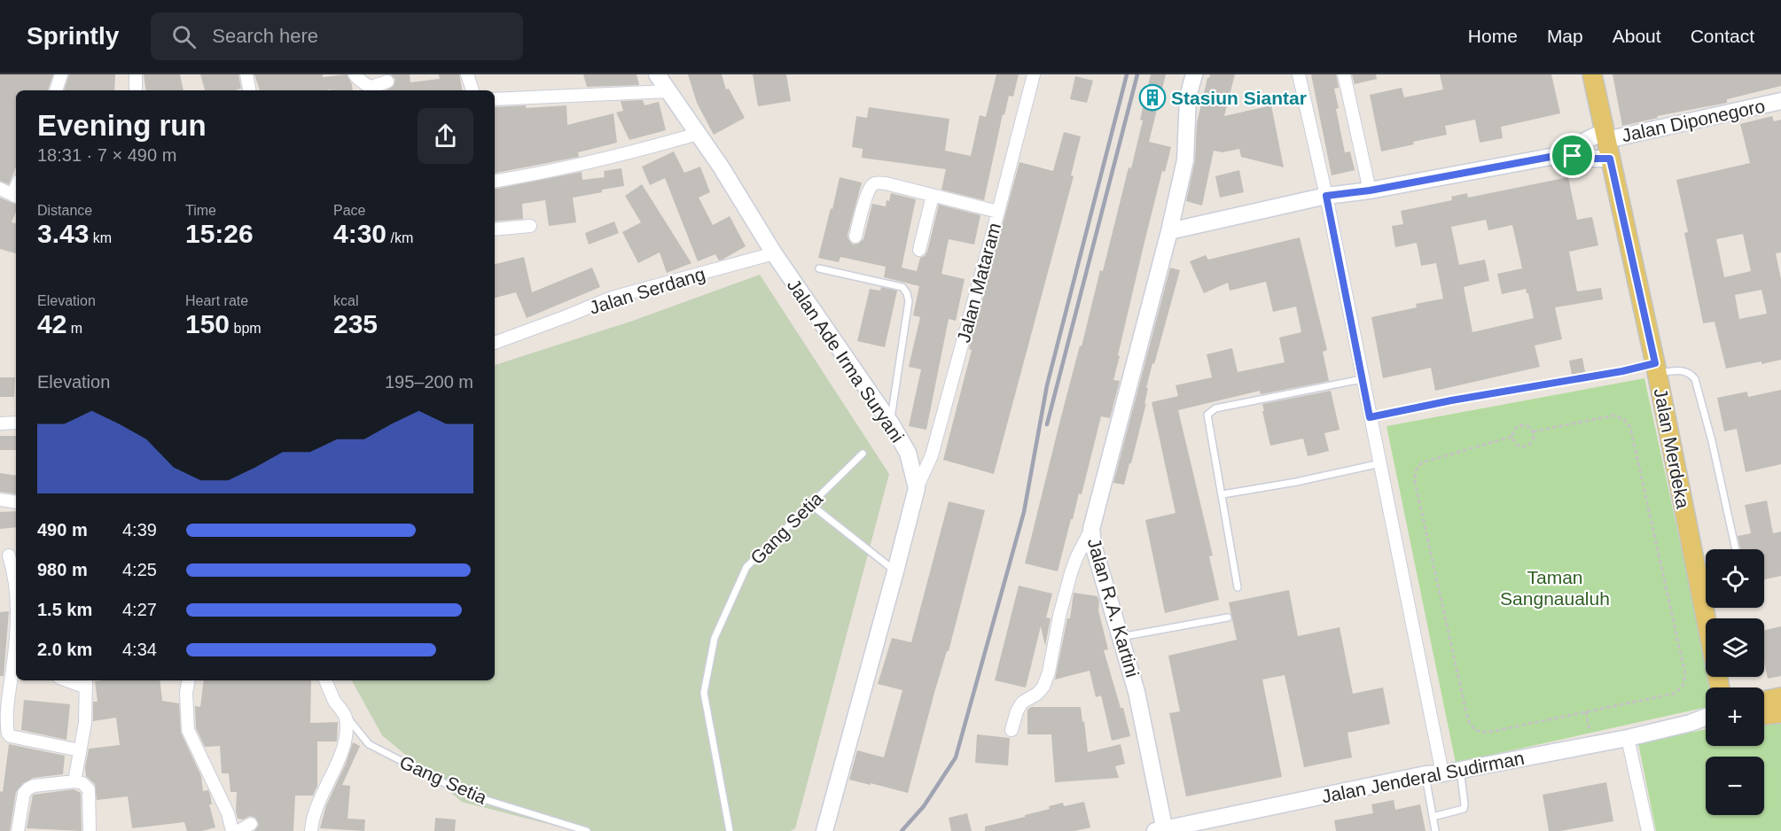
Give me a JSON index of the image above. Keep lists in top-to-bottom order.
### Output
{
  "streets": {
    "main road": ["Jalan Merdeka"],
    "street": [
      "Jalan Diponegoro",
      "Jalan Mataram",
      "Jalan Serdang",
      "Jalan Ade Irma Suryani",
      "Gang Setia",
      "Jalan R.A. Kartini",
      "Jalan Jenderal Sudirman"
    ]
  },
  "crossings": [
    ["Jalan Diponegoro", "Jalan Merdeka"],
    ["Jalan Diponegoro", "Jalan R.A. Kartini"],
    ["Jalan Mataram", "Jalan Ade Irma Suryani"],
    ["Jalan Serdang", "Jalan Ade Irma Suryani"],
    ["Jalan R.A. Kartini", "Jalan Jenderal Sudirman"]
  ],
  "parks": ["Taman Sangnaualuh"],
  "places": {
    "building": ["Stasiun Siantar"]
  },
  "page": {
    "header": "Sprintly",
    "search": "Search here",
    "nav": [
      "Home",
      "Map",
      "About",
      "Contact"
    ],
    "heading": ["Evening run", "18:31 · 7 × 490 m"],
    "stats": [
      ["Distance", "3.43 km"],
      ["Time", "15:26"],
      ["Pace", "4:30 /km"],
      ["Elevation", "42 m"],
      ["Heart rate", "150 bpm"],
      ["kcal", "235"]
    ],
    "chart": ["Elevation", "195–200 m"],
    "list": [
      {
        "name": "490 m",
        "note": "4:39"
      },
      {
        "name": "980 m",
        "note": "4:25"
      },
      {
        "name": "1.5 km",
        "note": "4:27"
      },
      {
        "name": "2.0 km",
        "note": "4:34"
      }
    ],
    "map_buttons": ["+", "−"]
  }
}
